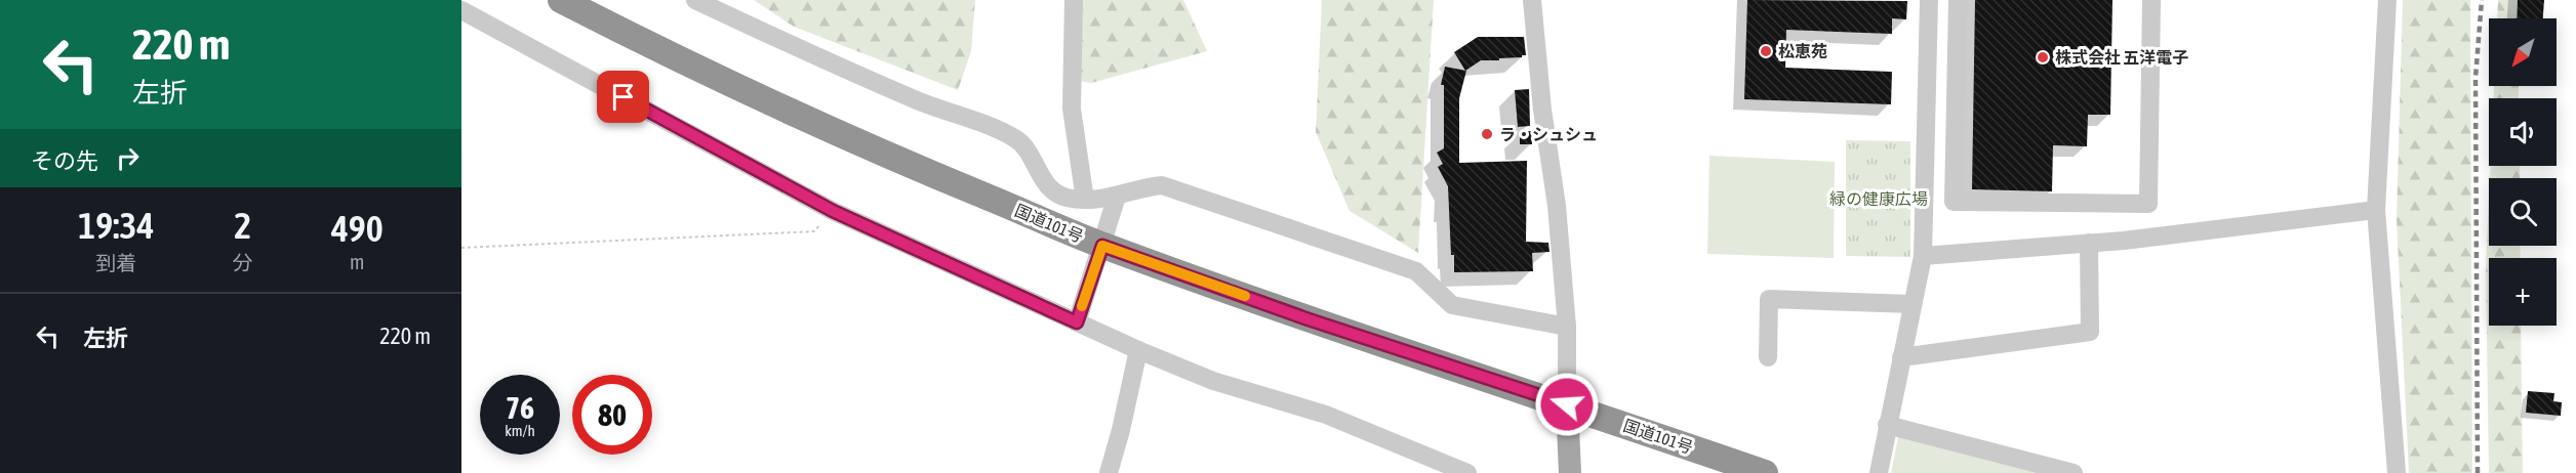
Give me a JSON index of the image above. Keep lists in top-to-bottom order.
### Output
{
  "streets": {
    "highway": ["国道101号"]
  },
  "parks": ["緑の健康広場"],
  "places": ["松恵苑", "株式会社 五洋電子", "ラ・シュシュ"],
  "north": "bottom left",
  "page": {
    "turn": ["220 m", "左折"],
    "map_buttons": "+",
    "then": "その先",
    "eta": [
      "19:34",
      "到着",
      "2",
      "分",
      "490",
      "m"
    ],
    "list": [
      {
        "name": "左折",
        "value": "220 m"
      }
    ],
    "speed": "76 km/h",
    "limit": "80"
  }
}
